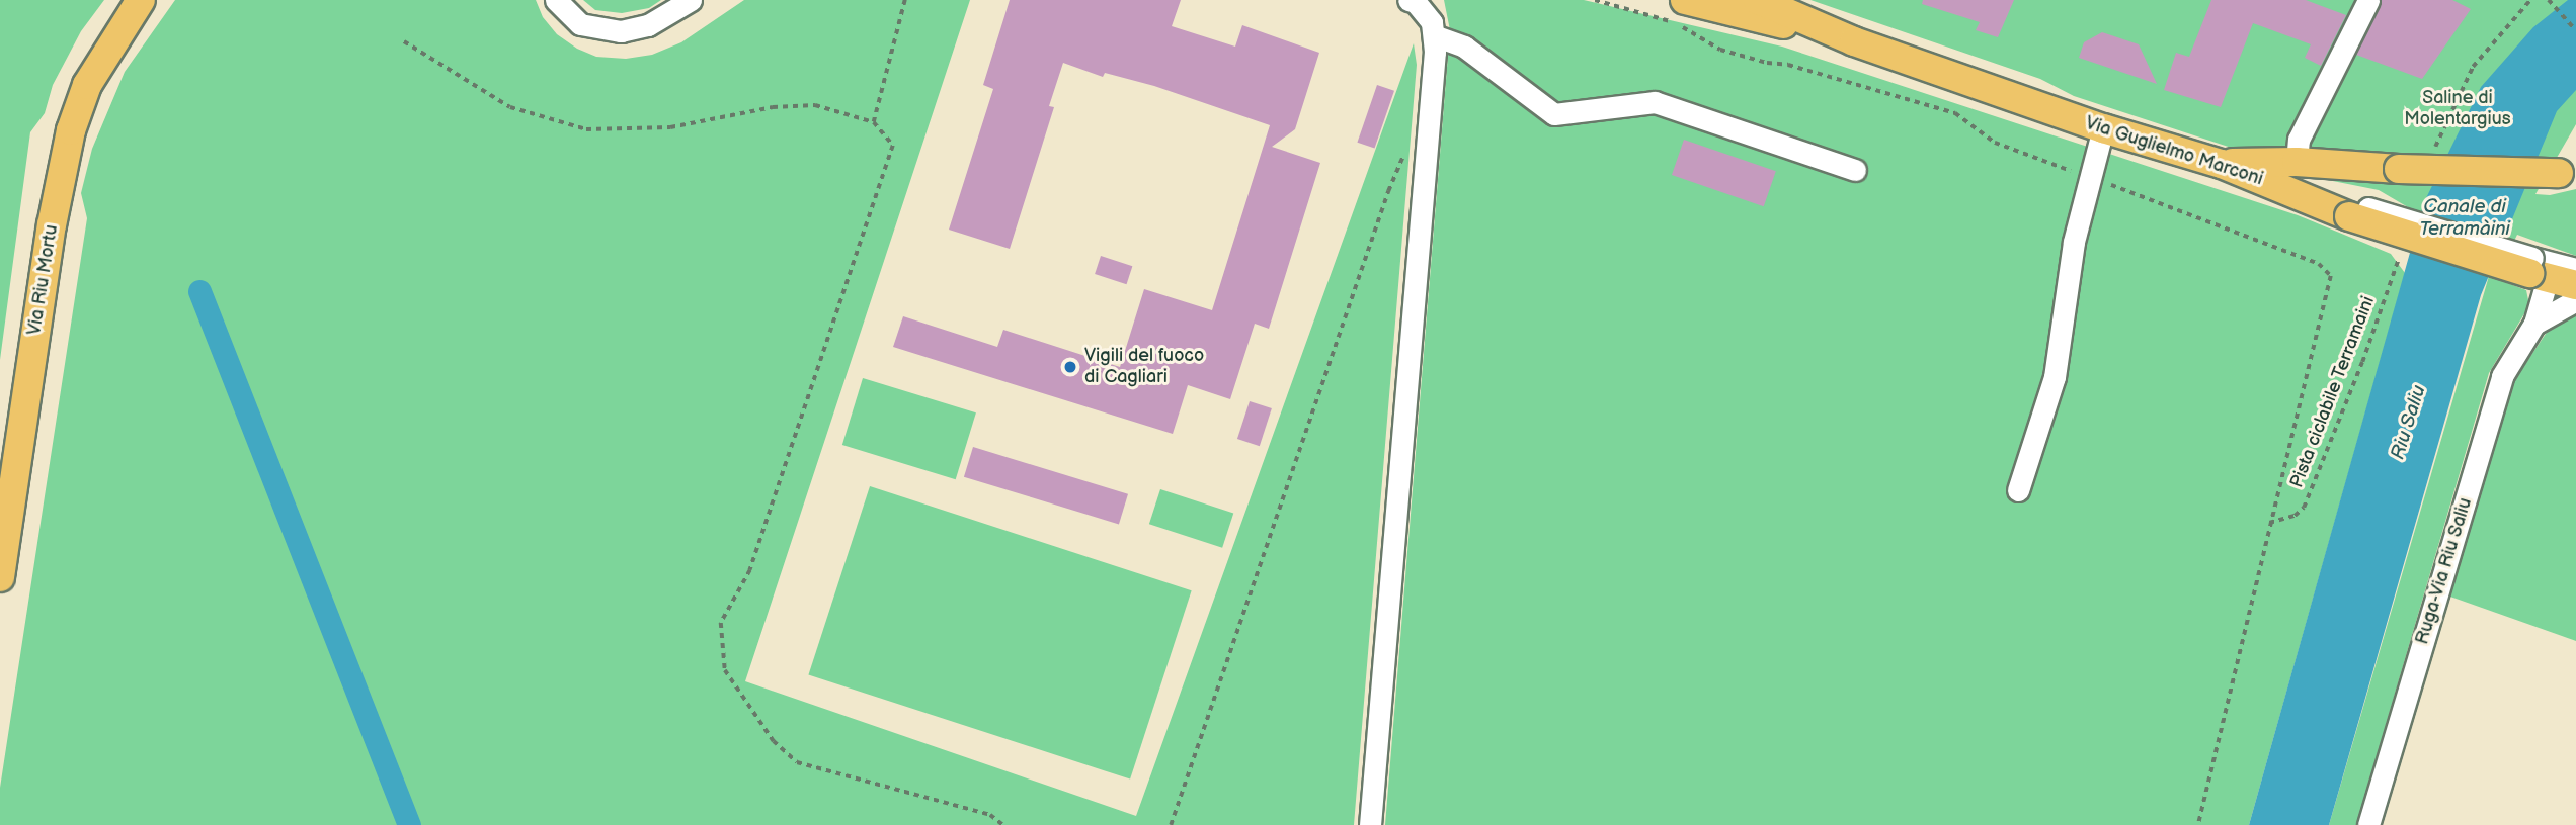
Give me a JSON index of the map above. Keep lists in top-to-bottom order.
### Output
{
  "streets": {
    "main road": ["Via Guglielmo Marconi", "Via Riu Mortu"],
    "street": ["Ruga-Via Riu Saliu"],
    "path": ["Pista ciclabile Terramaini"]
  },
  "crossings": [
    ["Via Guglielmo Marconi", "Ruga-Via Riu Saliu"]
  ],
  "water": ["Canale di Terramàini", "Riu Saliu"],
  "parks": ["Saline di Molentargius"],
  "places": ["Vigili del fuoco di Cagliari"]
}
